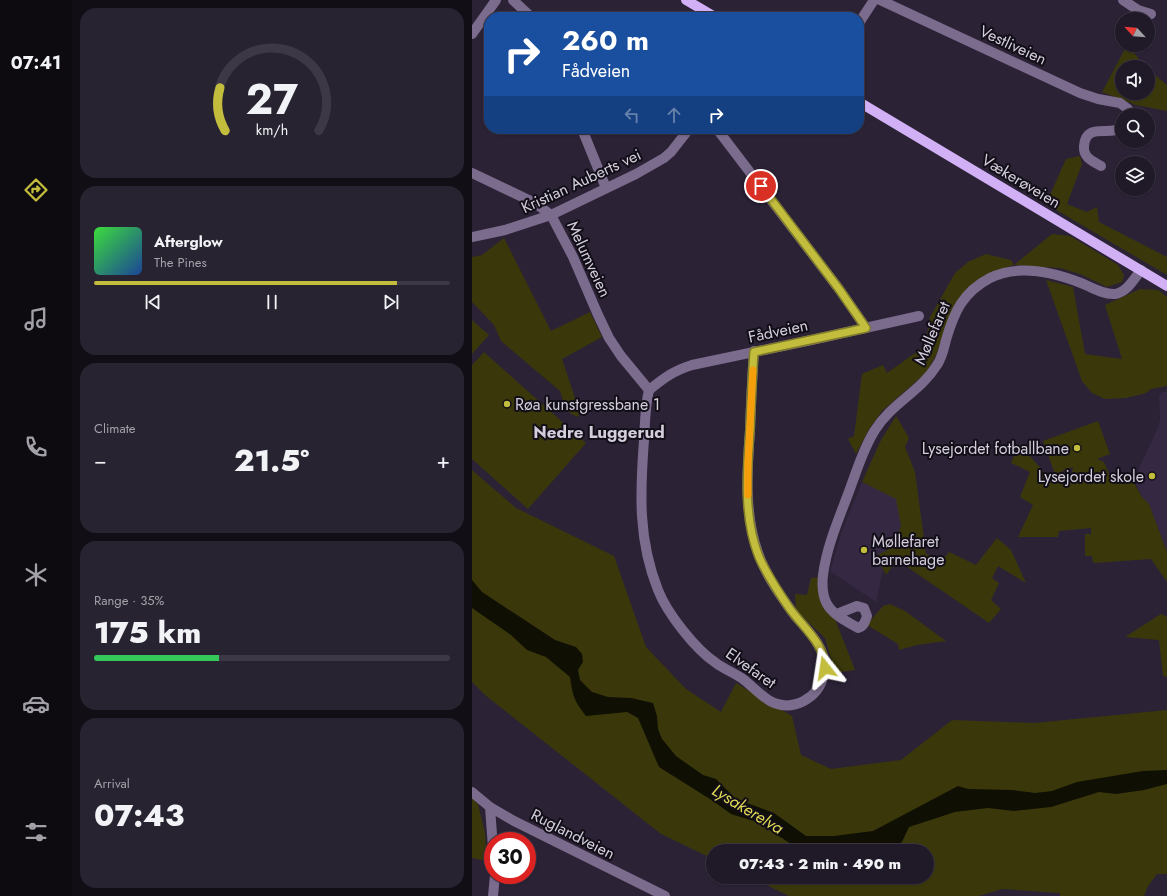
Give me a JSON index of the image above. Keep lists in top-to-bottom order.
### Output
{
  "streets": {
    "main road": ["Vækerøveien"],
    "street": [
      "Vestliveien",
      "Kristian Auberts vei",
      "Melumveien",
      "Fådveien",
      "Møllefaret",
      "Elvefaret",
      "Ruglandveien"
    ]
  },
  "crossings": [
    ["Kristian Auberts vei", "Melumveien"],
    ["Vækerøveien", "Møllefaret"],
    ["Melumveien", "Fådveien"],
    ["Melumveien", "Elvefaret"],
    ["Fådveien", "Elvefaret"]
  ],
  "districts": ["Nedre Luggerud"],
  "water": ["Lysakerelva"],
  "places": [
    "Røa kunstgressbane 1",
    "Lysejordet fotballbane",
    "Lysejordet skole",
    "Møllefaret barnehage"
  ],
  "north": "top left",
  "page": {
    "tabs": "07:41",
    "turn": ["260 m", "Fådveien"],
    "song": ["Afterglow", "The Pines"],
    "tile": [
      "Climate",
      ["Range · 35%", "175 km"],
      ["Arrival", "07:43"]
    ],
    "heat": ["−", "21.5°", "+"],
    "limit": "30",
    "trip": "07:43 · 2 min · 490 m",
    "gauge": ["27", "km/h"]
  }
}
